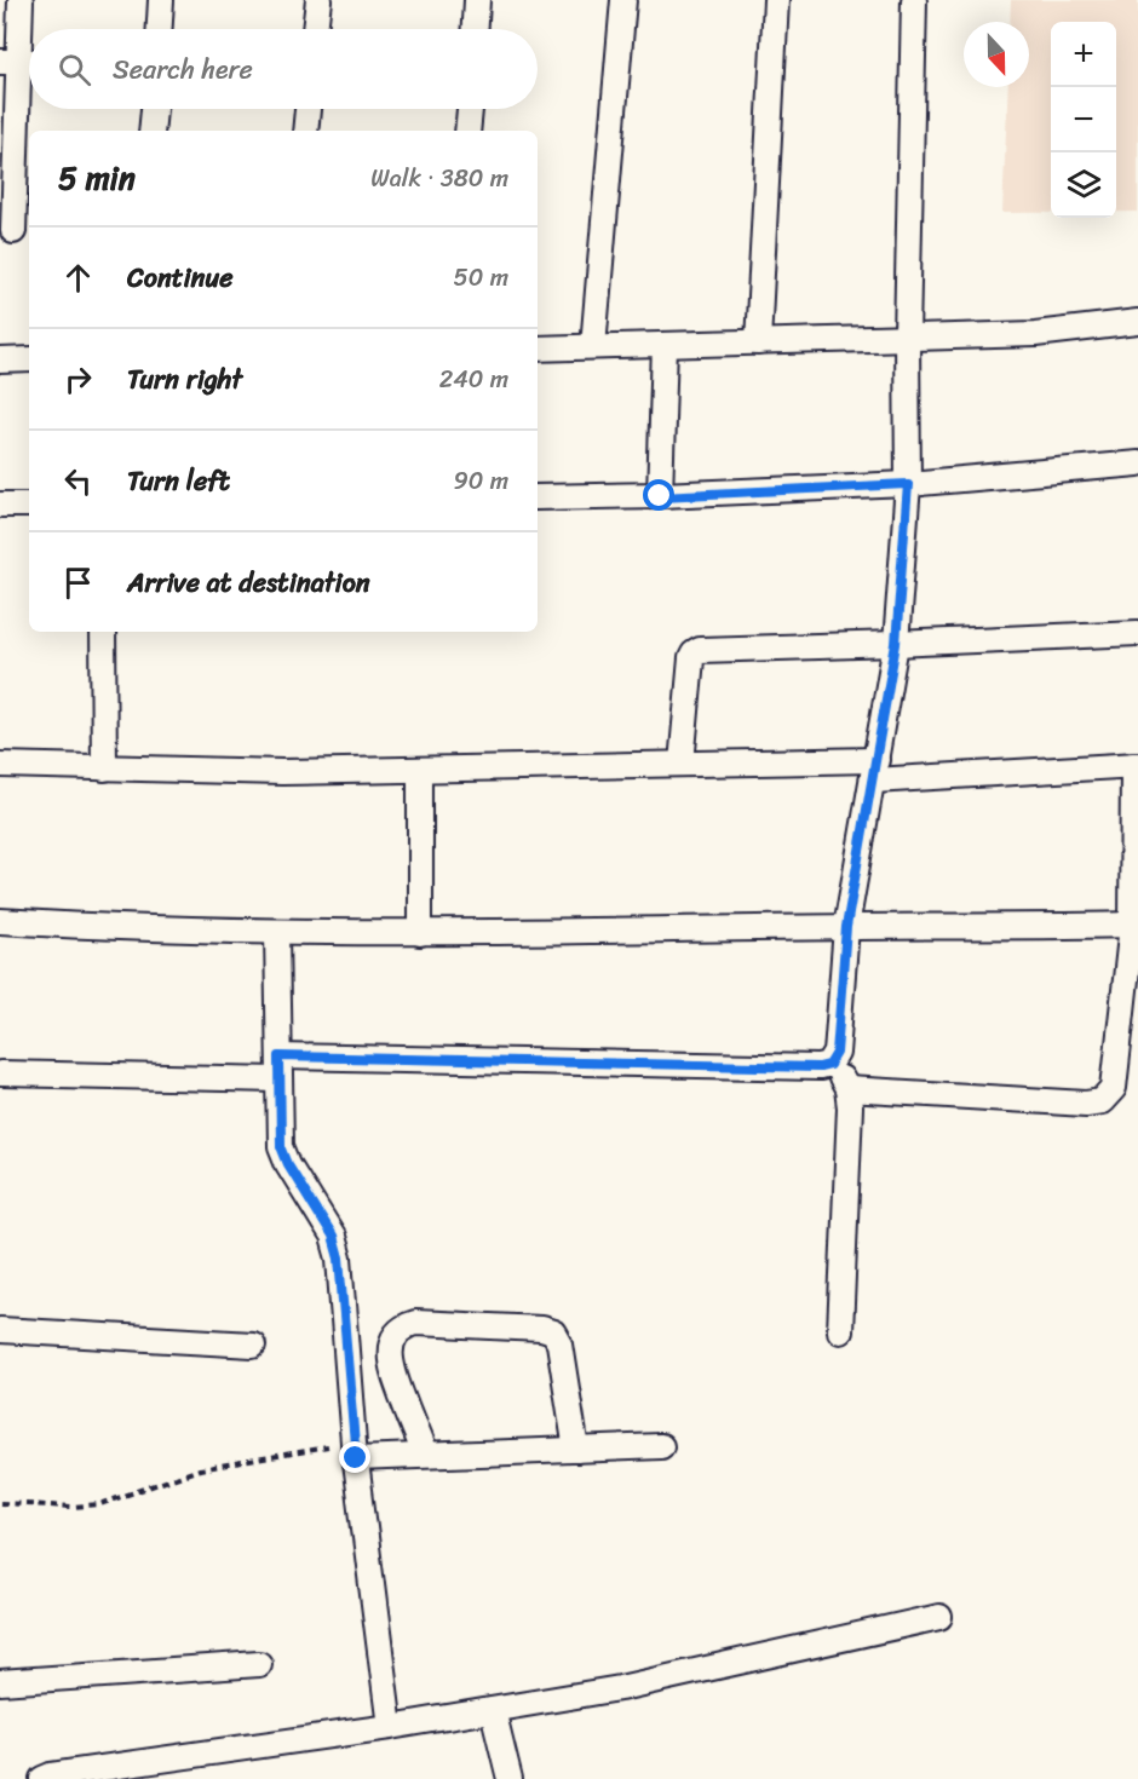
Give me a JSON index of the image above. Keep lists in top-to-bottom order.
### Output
{
  "north": "bottom",
  "page": {
    "map_buttons": ["+", "−"],
    "search": "Search here",
    "heading": ["5 min", "Walk · 380 m"],
    "list": [
      ["Continue", "50 m"],
      ["Turn right", "240 m"],
      ["Turn left", "90 m"],
      "Arrive at destination"
    ]
  }
}
